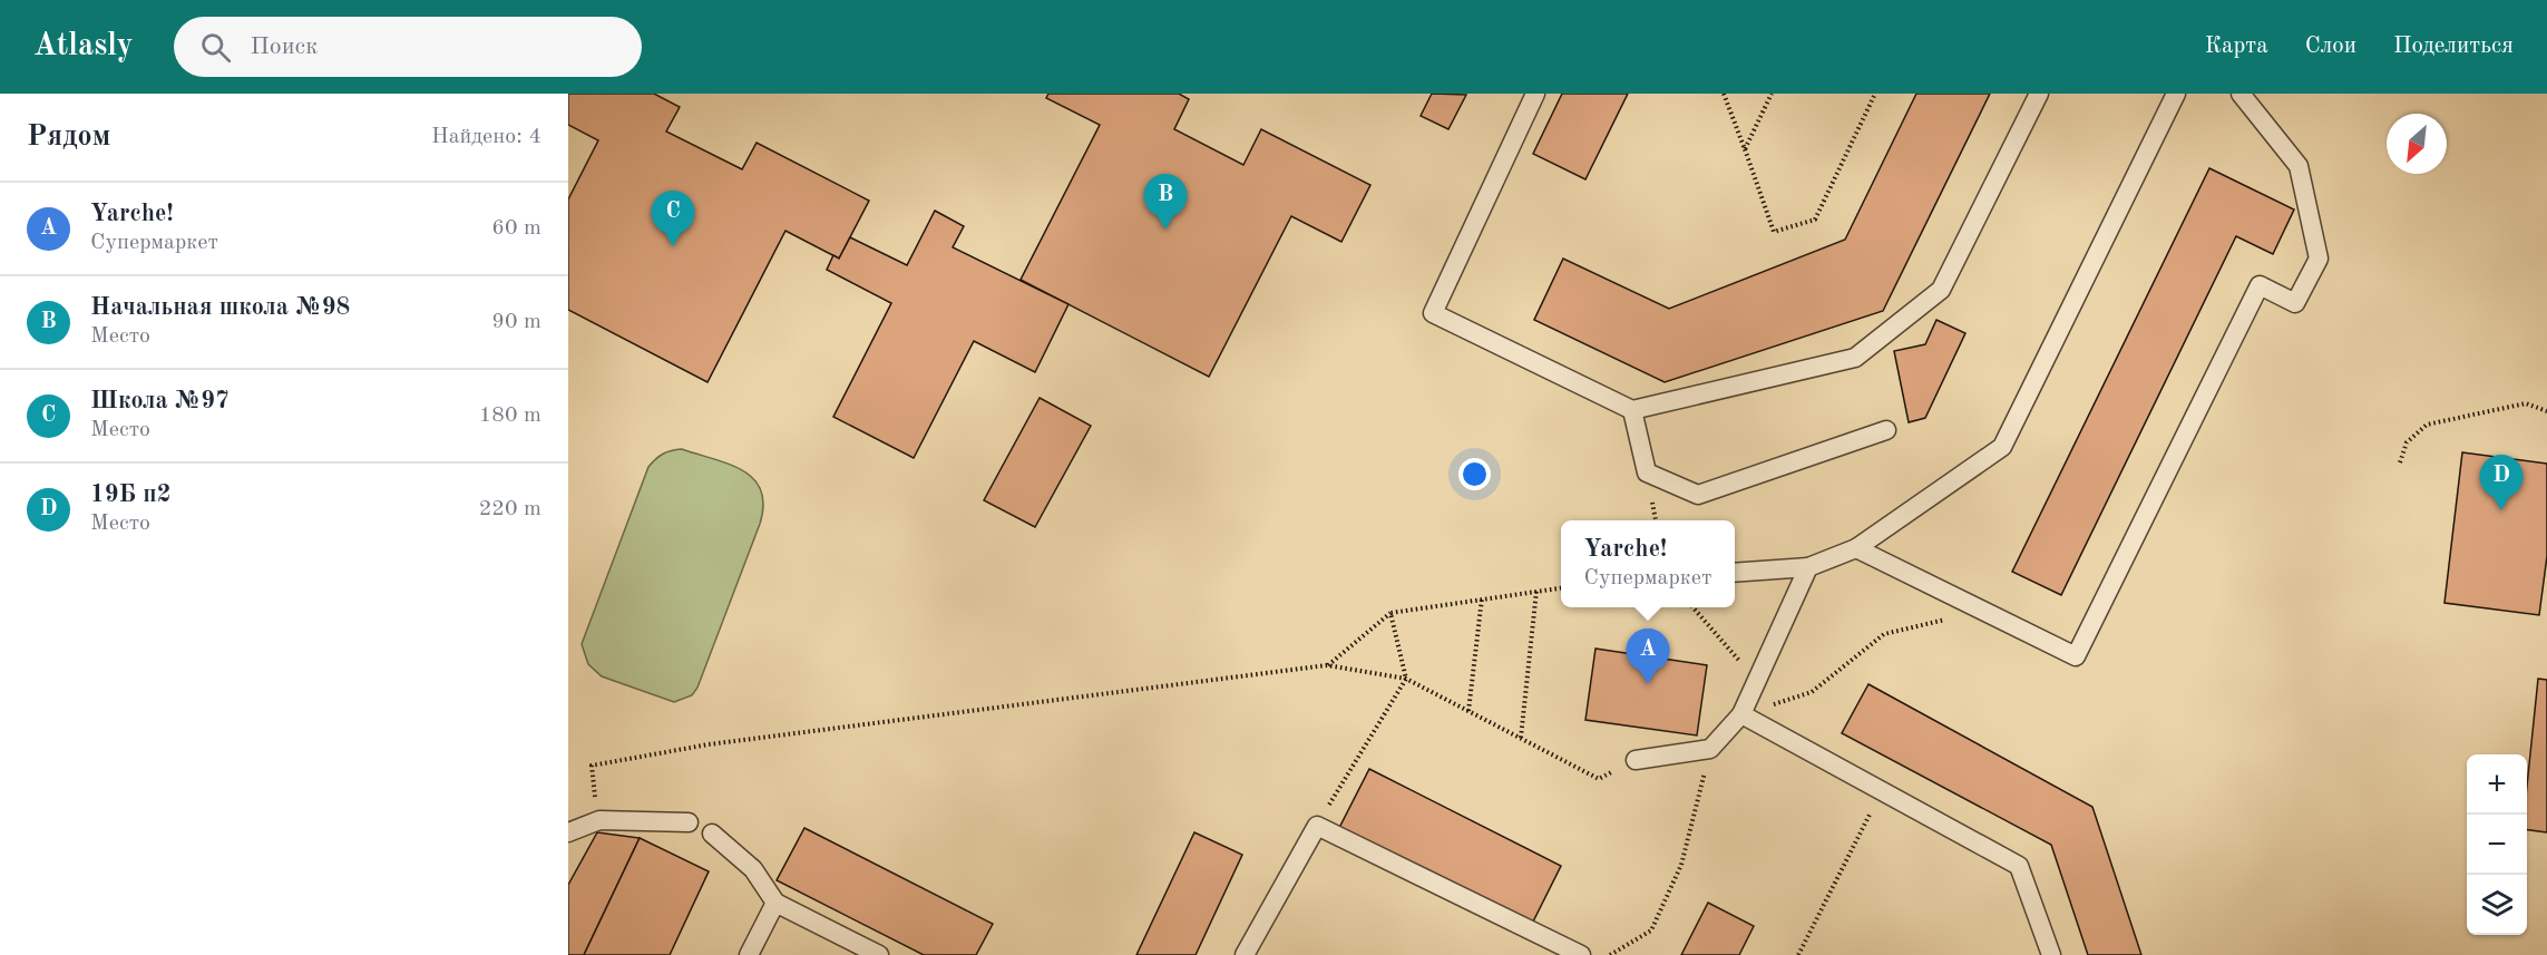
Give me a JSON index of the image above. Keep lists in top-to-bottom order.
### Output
{
  "north": "bottom left",
  "page": {
    "header": "Atlasly",
    "search": "Поиск",
    "nav": ["Карта", "Слои", "Поделиться"],
    "heading": ["Рядом", "Найдено: 4"],
    "pins": [
      "B",
      "C",
      "D",
      "A"
    ],
    "list": [
      {
        "mark": "A",
        "name": "Yarche!",
        "note": "Супермаркет",
        "value": "60 m"
      },
      {
        "mark": "B",
        "name": "Начальная школа №98",
        "note": "Место",
        "value": "90 m"
      },
      {
        "mark": "C",
        "name": "Школа №97",
        "note": "Место",
        "value": "180 m"
      },
      {
        "mark": "D",
        "name": "19Б п2",
        "note": "Место",
        "value": "220 m"
      }
    ],
    "popup": ["Yarche!", "Супермаркет"],
    "map_buttons": ["+", "−"]
  }
}
